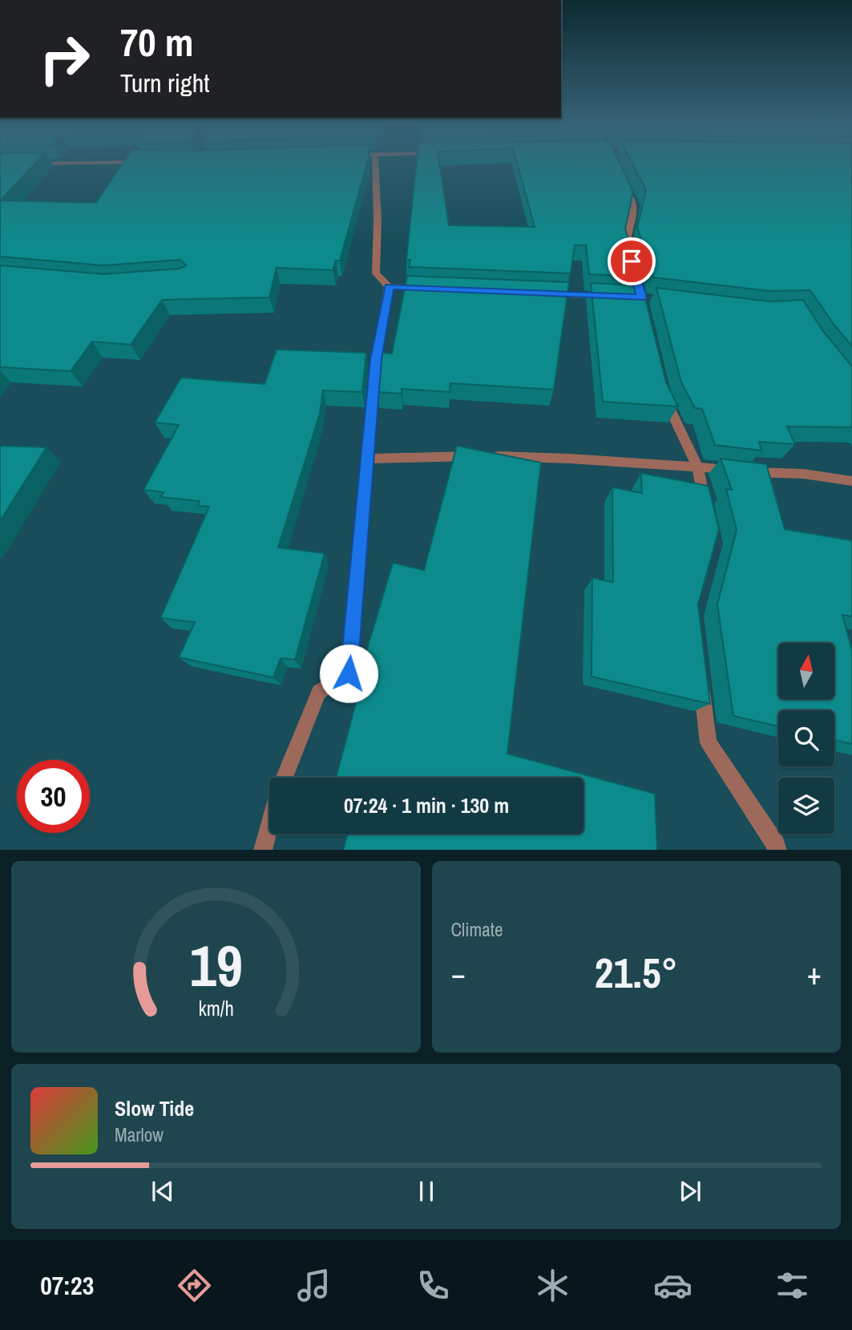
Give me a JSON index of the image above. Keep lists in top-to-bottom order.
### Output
{
  "north": "top",
  "page": {
    "turn": ["70 m", "Turn right"],
    "limit": "30",
    "trip": "07:24 · 1 min · 130 m",
    "tile": "Climate",
    "heat": ["−", "21.5°", "+"],
    "song": ["Slow Tide", "Marlow"],
    "tabs": "07:23",
    "gauge": ["19", "km/h"]
  }
}
